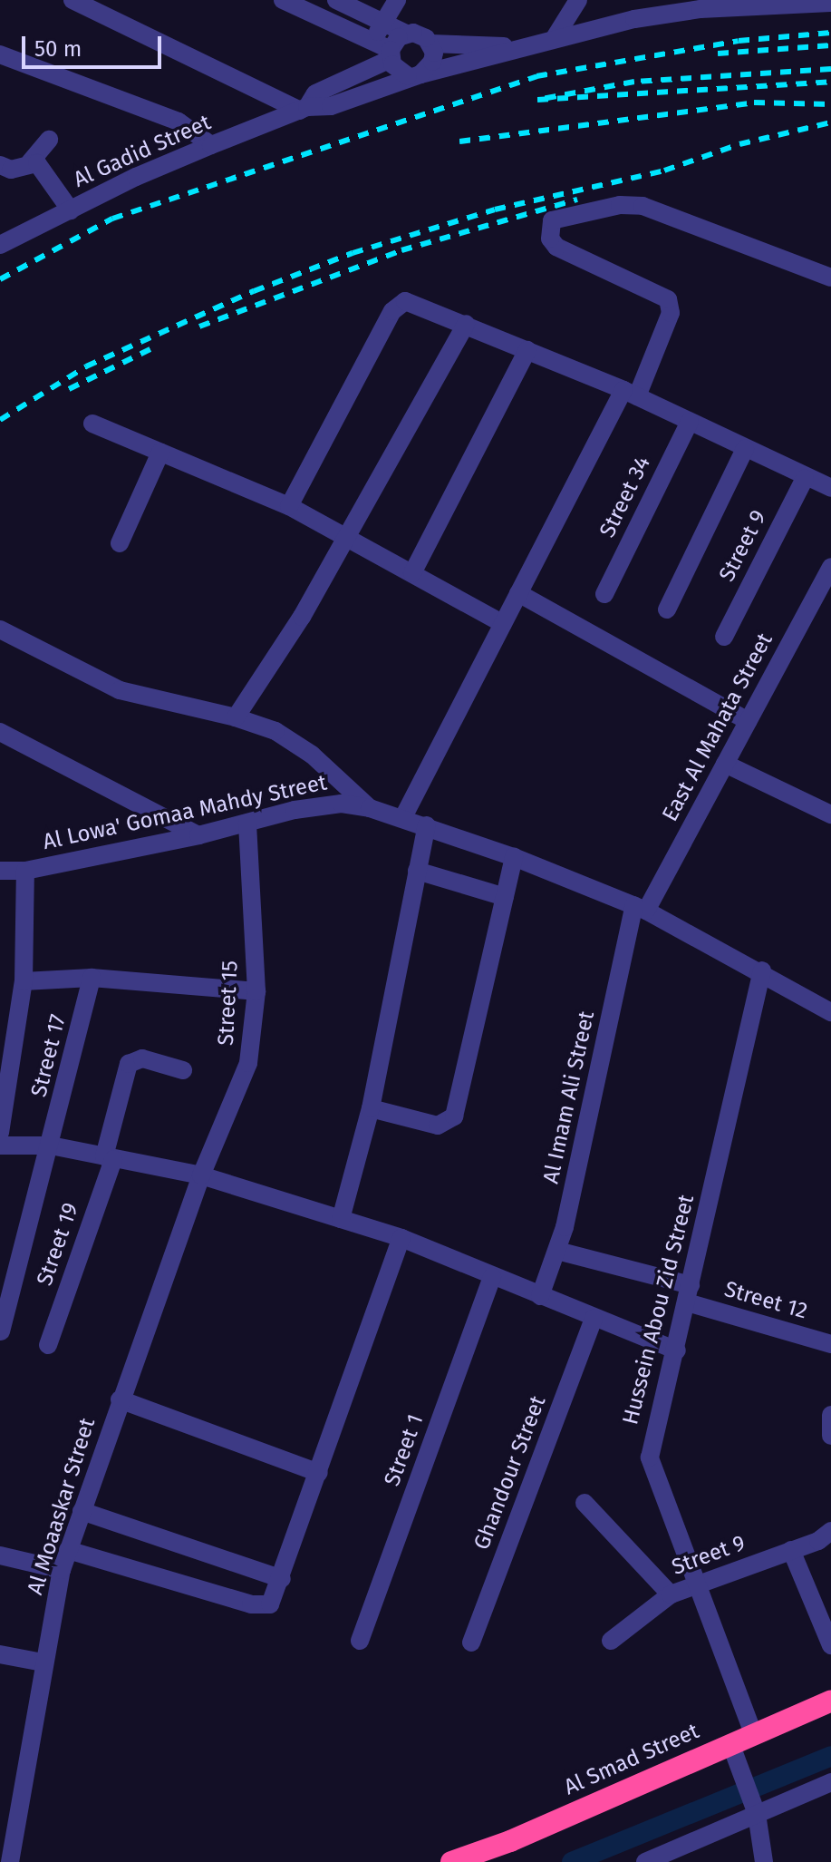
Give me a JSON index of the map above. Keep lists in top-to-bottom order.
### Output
{
  "streets": {
    "highway": ["Al Smad Street"],
    "street": [
      "Al Gadid Street",
      "Street 34",
      "Street 9",
      "East Al Mahata Street",
      "Al Lowa' Gomaa Mahdy Street",
      "Street 15",
      "Street 17",
      "Al Imam Ali Street",
      "Street 19",
      "Street 12",
      "Hussein Abou Zid Street",
      "Street 1",
      "Ghandour Street",
      "Al Moaaskar Street"
    ]
  },
  "crossings": [
    ["Street 9", "Hussein Abou Zid Street"],
    ["East Al Mahata Street", "Al Lowa' Gomaa Mahdy Street"],
    ["East Al Mahata Street", "Al Imam Ali Street"],
    ["Al Lowa' Gomaa Mahdy Street", "Street 15"],
    ["Al Lowa' Gomaa Mahdy Street", "Al Imam Ali Street"],
    ["Al Lowa' Gomaa Mahdy Street", "Hussein Abou Zid Street"],
    ["Street 15", "Al Moaaskar Street"],
    ["Al Imam Ali Street", "Street 12"],
    ["Street 12", "Hussein Abou Zid Street"],
    ["Hussein Abou Zid Street", "Al Smad Street"]
  ],
  "scale_bar": "50 m"
}
